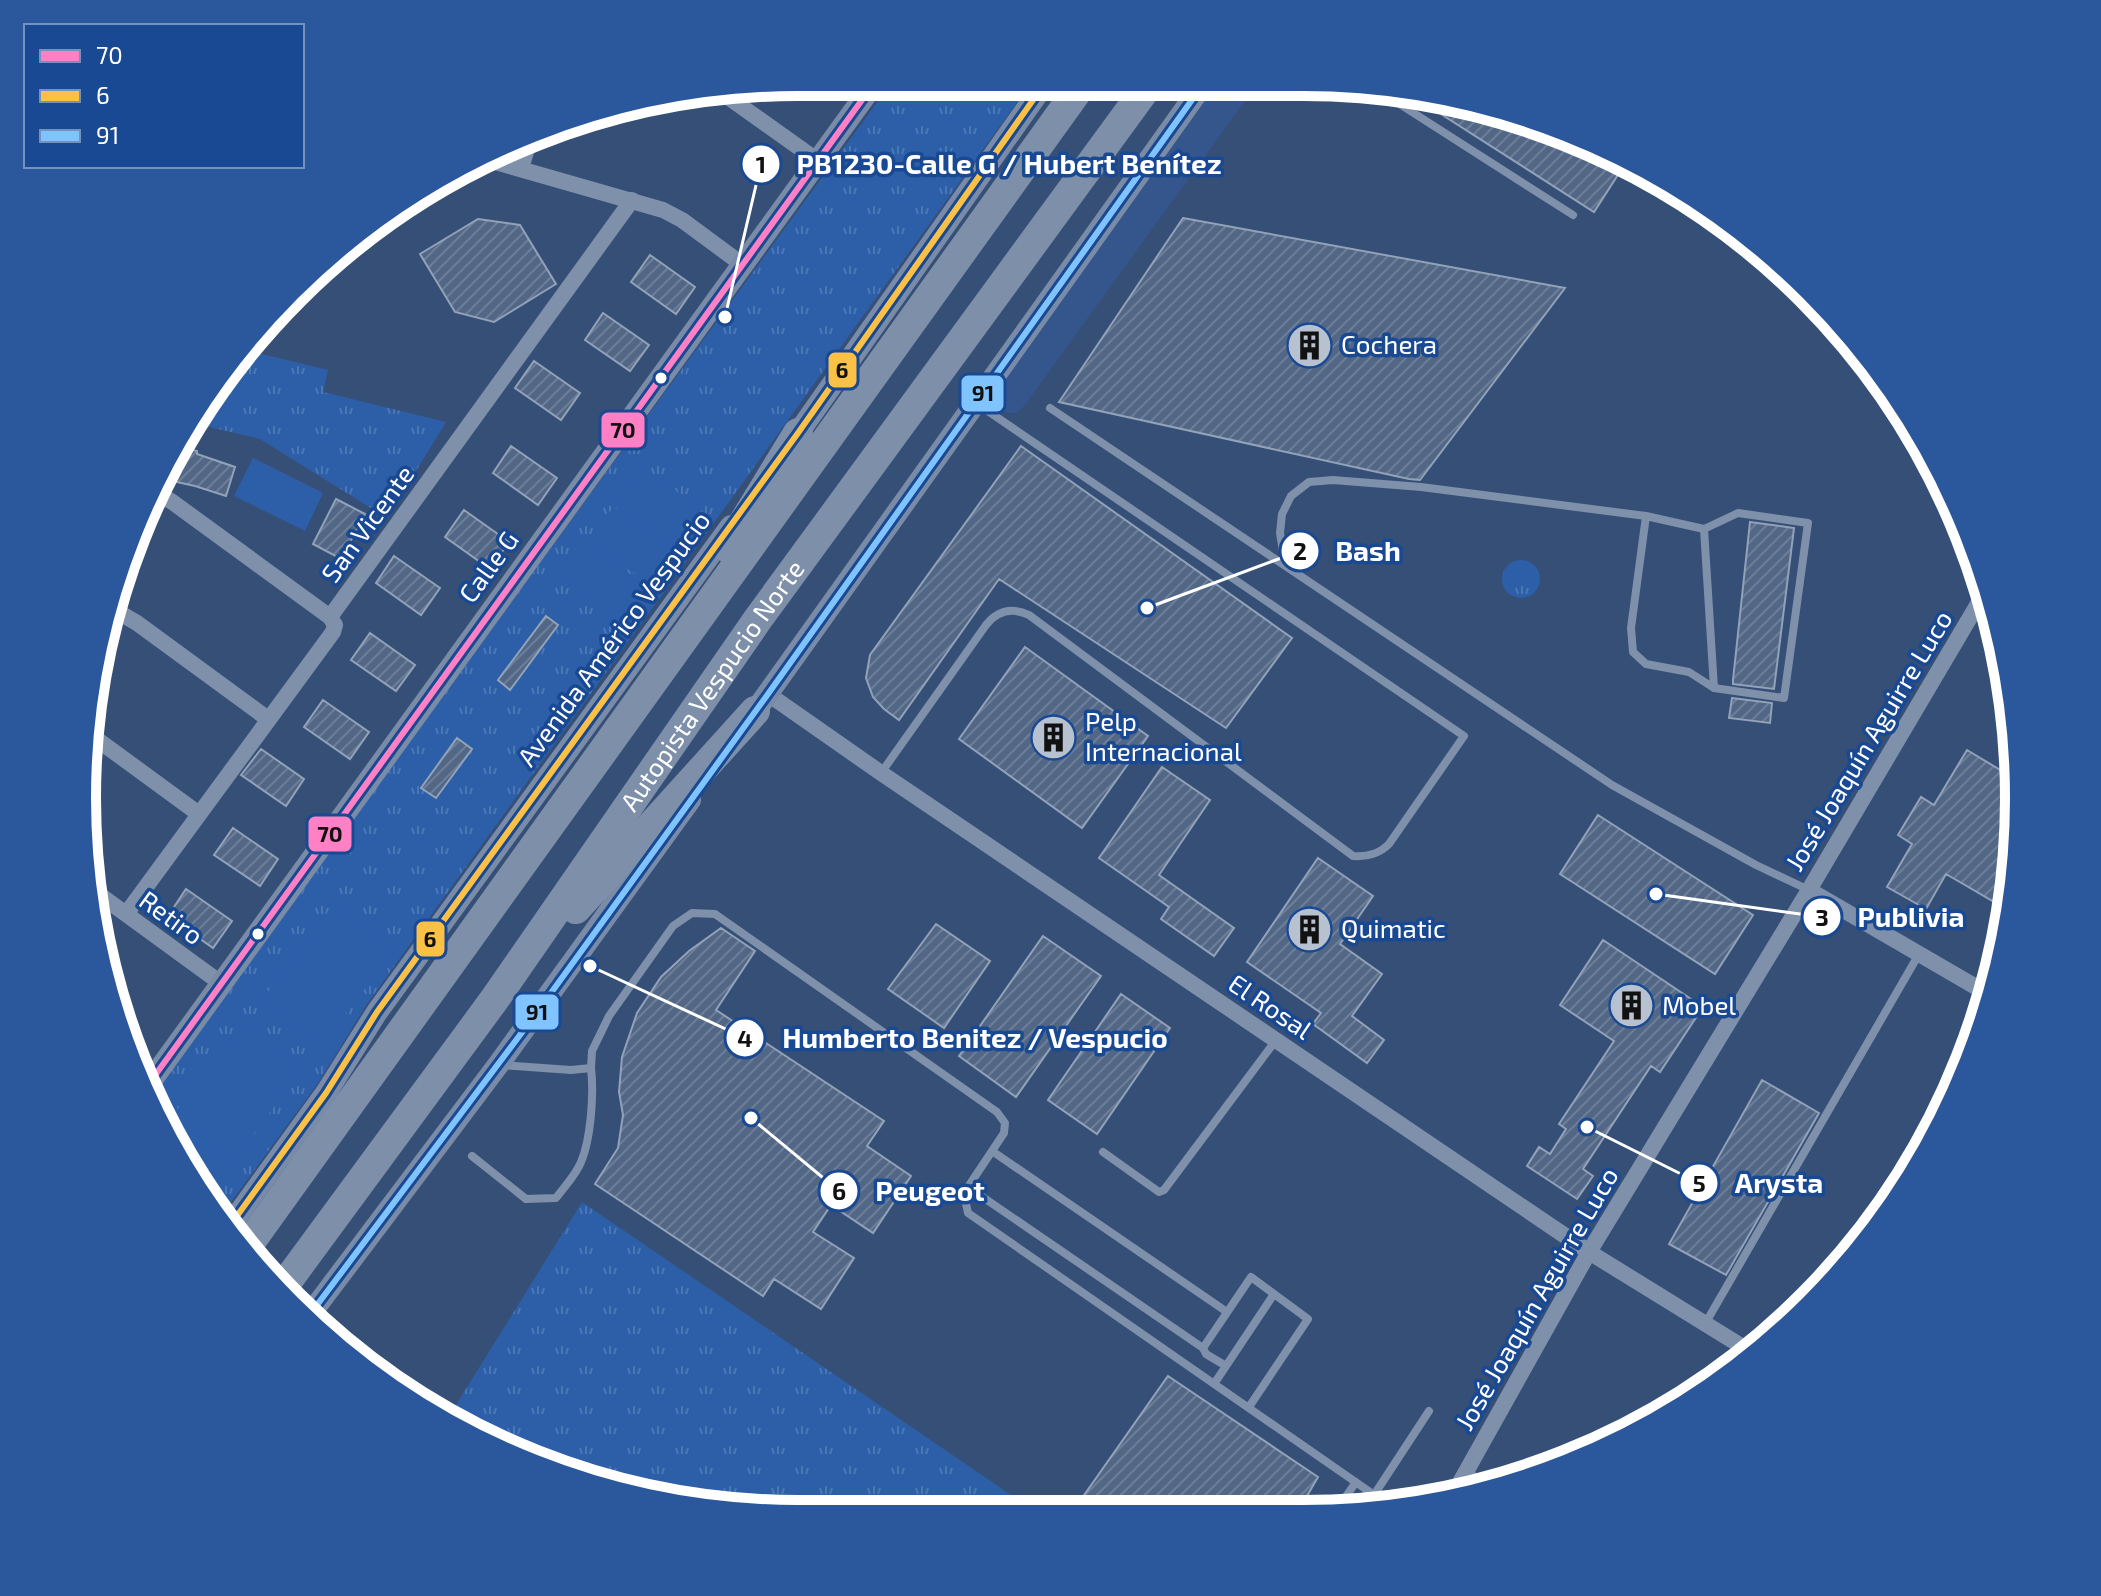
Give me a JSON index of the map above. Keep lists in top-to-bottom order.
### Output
{
  "streets": {
    "highway": ["Autopista Vespucio Norte"],
    "main road": ["Calle G", "Avenida Américo Vespucio"],
    "street": [
      "San Vicente",
      "José Joaquín Aguirre Luco",
      "Retiro",
      "El Rosal"
    ]
  },
  "crossings": [
    ["San Vicente", "Retiro"],
    ["Calle G", "Retiro"],
    ["José Joaquín Aguirre Luco", "El Rosal"]
  ],
  "places": {
    "other": [
      "PB1230-Calle G / Hubert Benítez",
      "Bash",
      "Publivia",
      "Humberto Benitez / Vespucio",
      "Peugeot",
      "Arysta"
    ],
    "building": [
      "Cochera",
      "Pelp Internacional",
      "Quimatic",
      "Mobel"
    ]
  },
  "lines": ["transit line 70", "transit line 6", "transit line 91"],
  "legend": ["70", "6", "91"]
}
